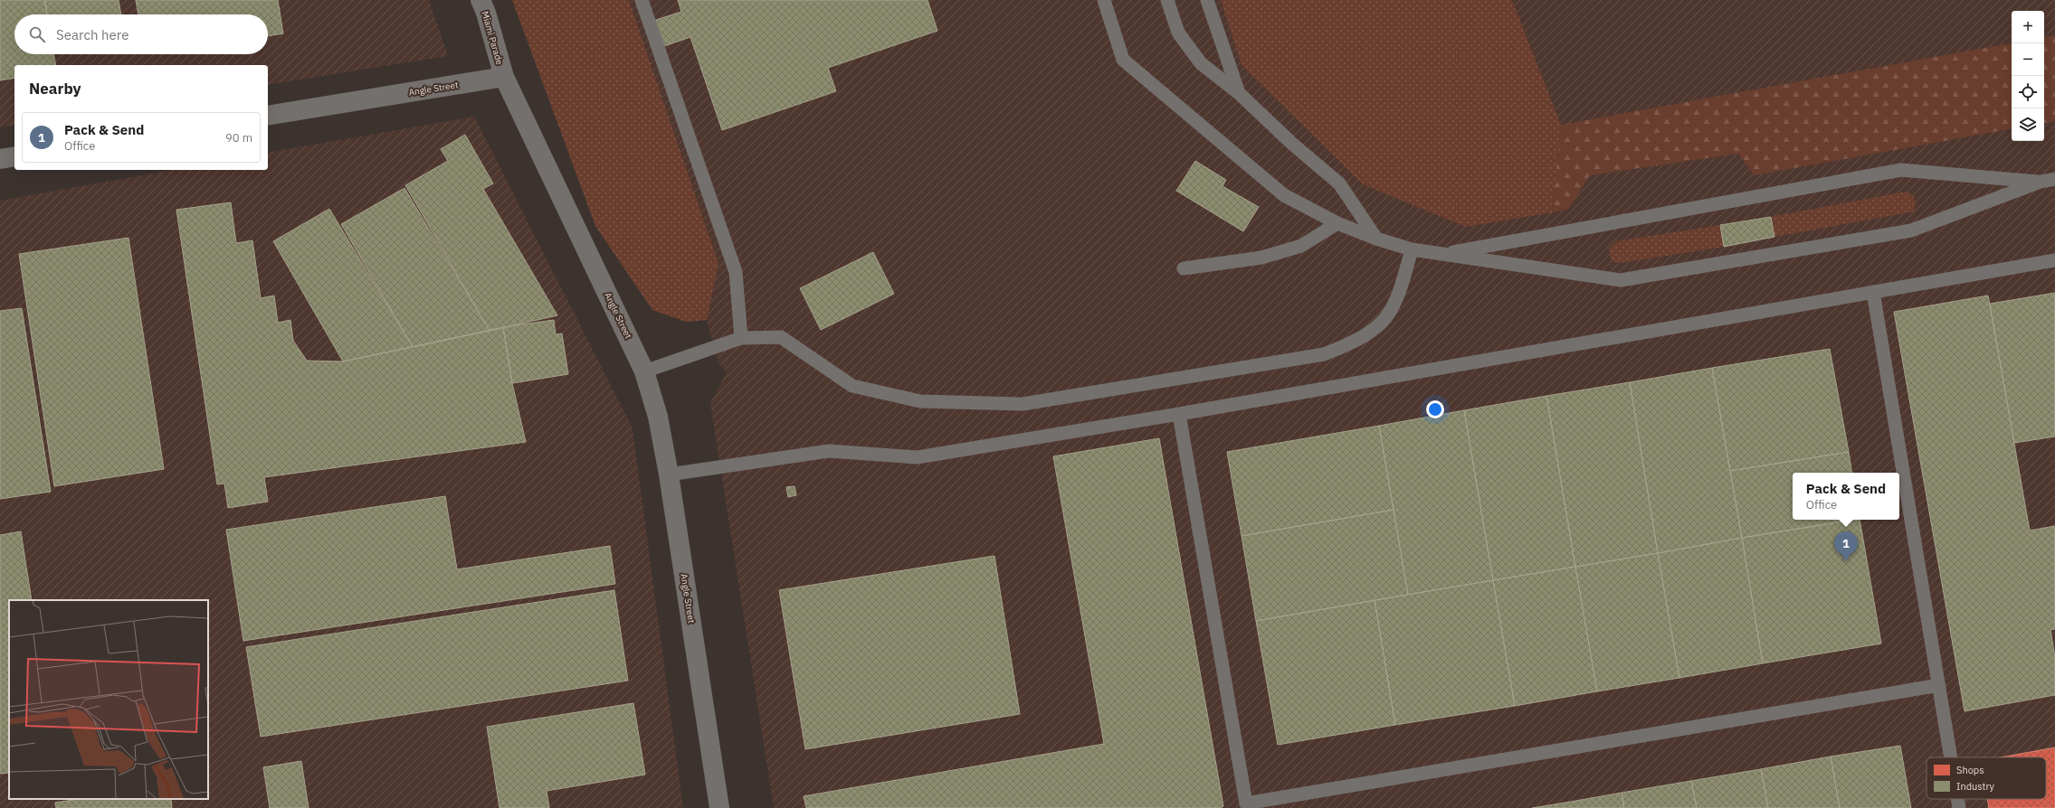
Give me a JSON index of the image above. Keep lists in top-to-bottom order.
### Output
{
  "streets": {
    "street": ["Miami Parade", "Angle Street"]
  },
  "crossings": [
    ["Miami Parade", "Angle Street"]
  ],
  "legend": ["Shops", "Industry"],
  "page": {
    "map_buttons": ["+", "−"],
    "search": "Search here",
    "heading": "Nearby",
    "list": [
      {
        "mark": "1",
        "name": "Pack & Send",
        "note": "Office",
        "value": "90 m"
      }
    ],
    "popup": ["Pack & Send", "Office"],
    "pins": "1"
  }
}
